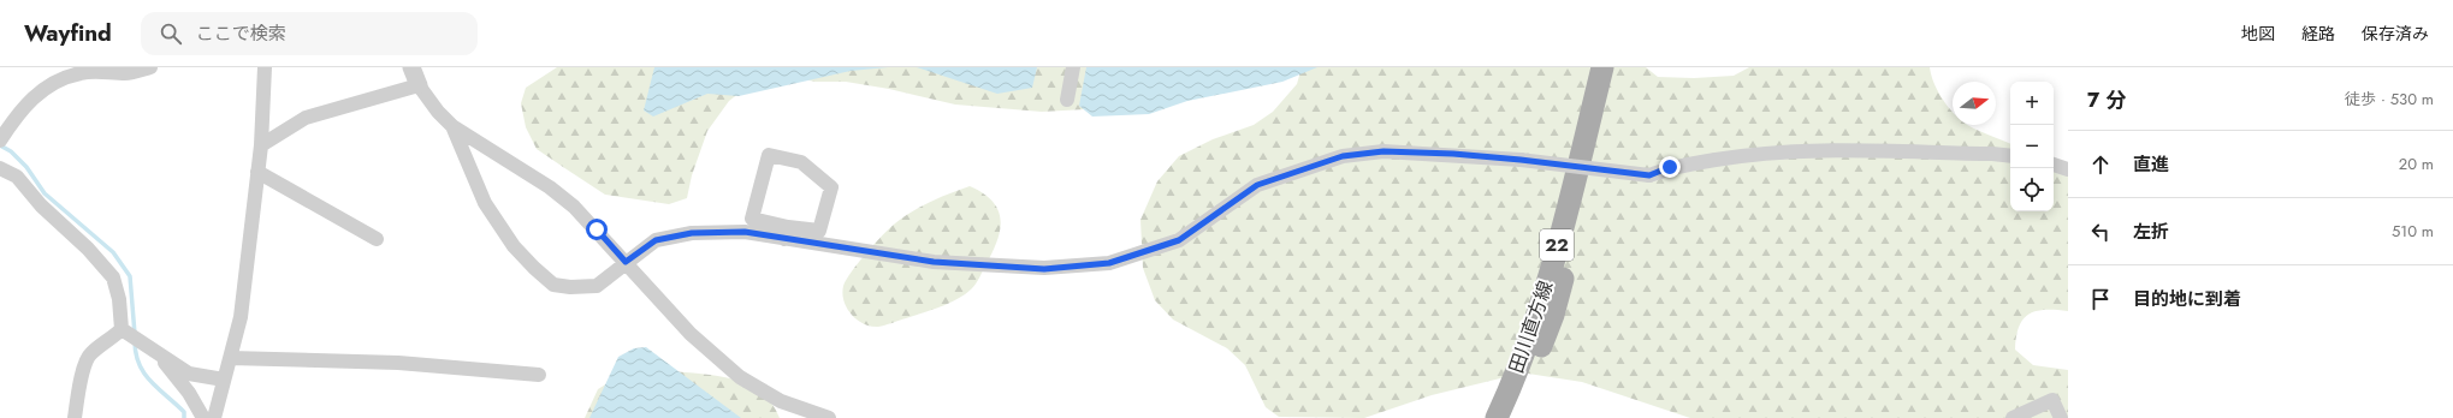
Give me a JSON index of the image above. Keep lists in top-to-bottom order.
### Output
{
  "streets": {
    "main road": ["22", "田川直方線"]
  },
  "north": "right",
  "page": {
    "header": "Wayfind",
    "search": "ここで検索",
    "nav": ["地図", "経路", "保存済み"],
    "heading": ["7 分", "徒歩 · 530 m"],
    "map_buttons": ["+", "−"],
    "list": [
      ["直進", "20 m"],
      ["左折", "510 m"],
      "目的地に到着"
    ]
  }
}
